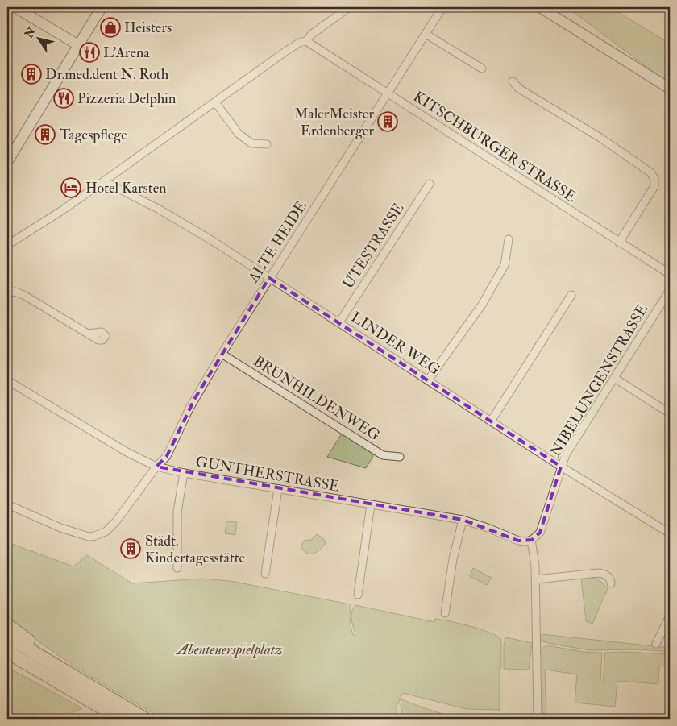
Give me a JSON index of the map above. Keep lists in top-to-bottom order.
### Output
{
  "streets": {
    "street": [
      "KITSCHBURGER STRASSE",
      "ALTE HEIDE",
      "UTESTRASSE",
      "LINDER WEG",
      "NIBELUNGENSTRASSE",
      "BRUNHILDENWEG",
      "GUNTHERSTRASSE"
    ]
  },
  "crossings": [
    ["KITSCHBURGER STRASSE", "ALTE HEIDE"],
    ["ALTE HEIDE", "LINDER WEG"],
    ["ALTE HEIDE", "BRUNHILDENWEG"],
    ["ALTE HEIDE", "GUNTHERSTRASSE"],
    ["UTESTRASSE", "LINDER WEG"],
    ["LINDER WEG", "NIBELUNGENSTRASSE"],
    ["NIBELUNGENSTRASSE", "GUNTHERSTRASSE"]
  ],
  "parks": ["Abenteuerspielplatz"],
  "places": {
    "shop": ["Heisters"],
    "restaurant": ["L'Arena", "Pizzeria Delphin"],
    "building": [
      "Dr.med.dent N. Roth",
      "MalerMeister Erdenberger",
      "Tagespflege",
      "Städt. Kindertagesstätte"
    ],
    "hotel": ["Hotel Karsten"]
  },
  "north": "top left"
}
